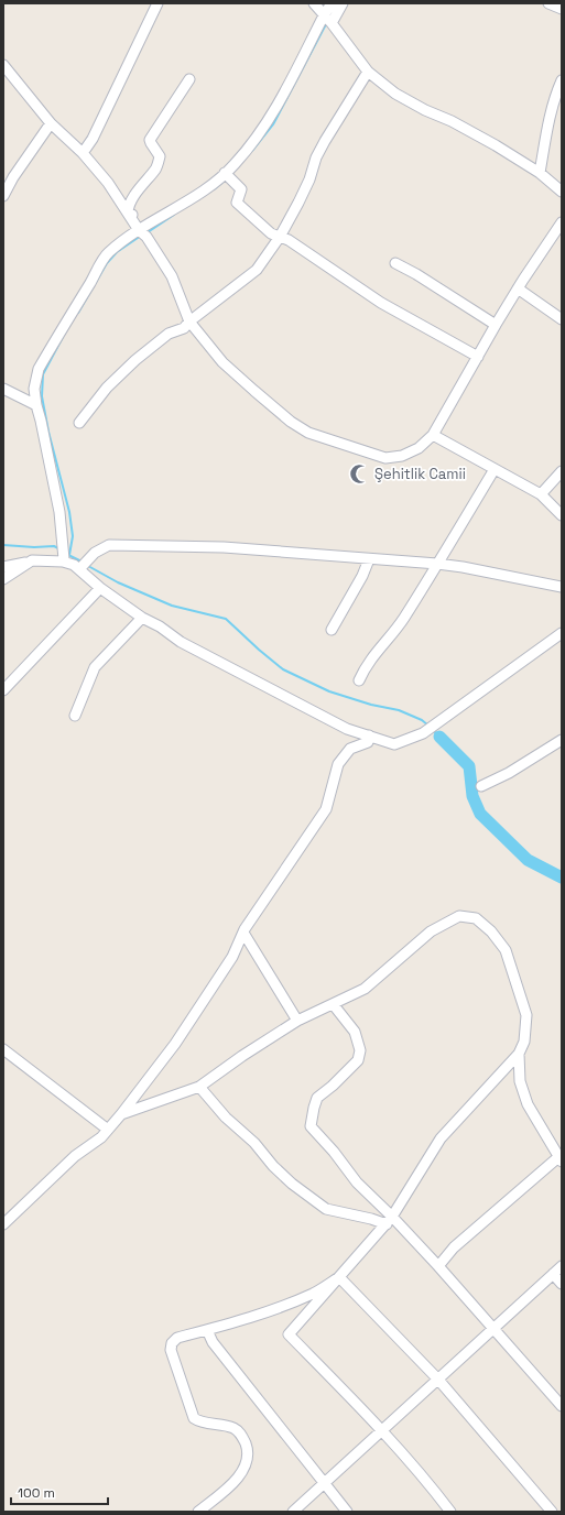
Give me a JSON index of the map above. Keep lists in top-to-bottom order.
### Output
{
  "places": {
    "mosque": ["Şehitlik Camii"]
  },
  "scale_bar": "100 m"
}
